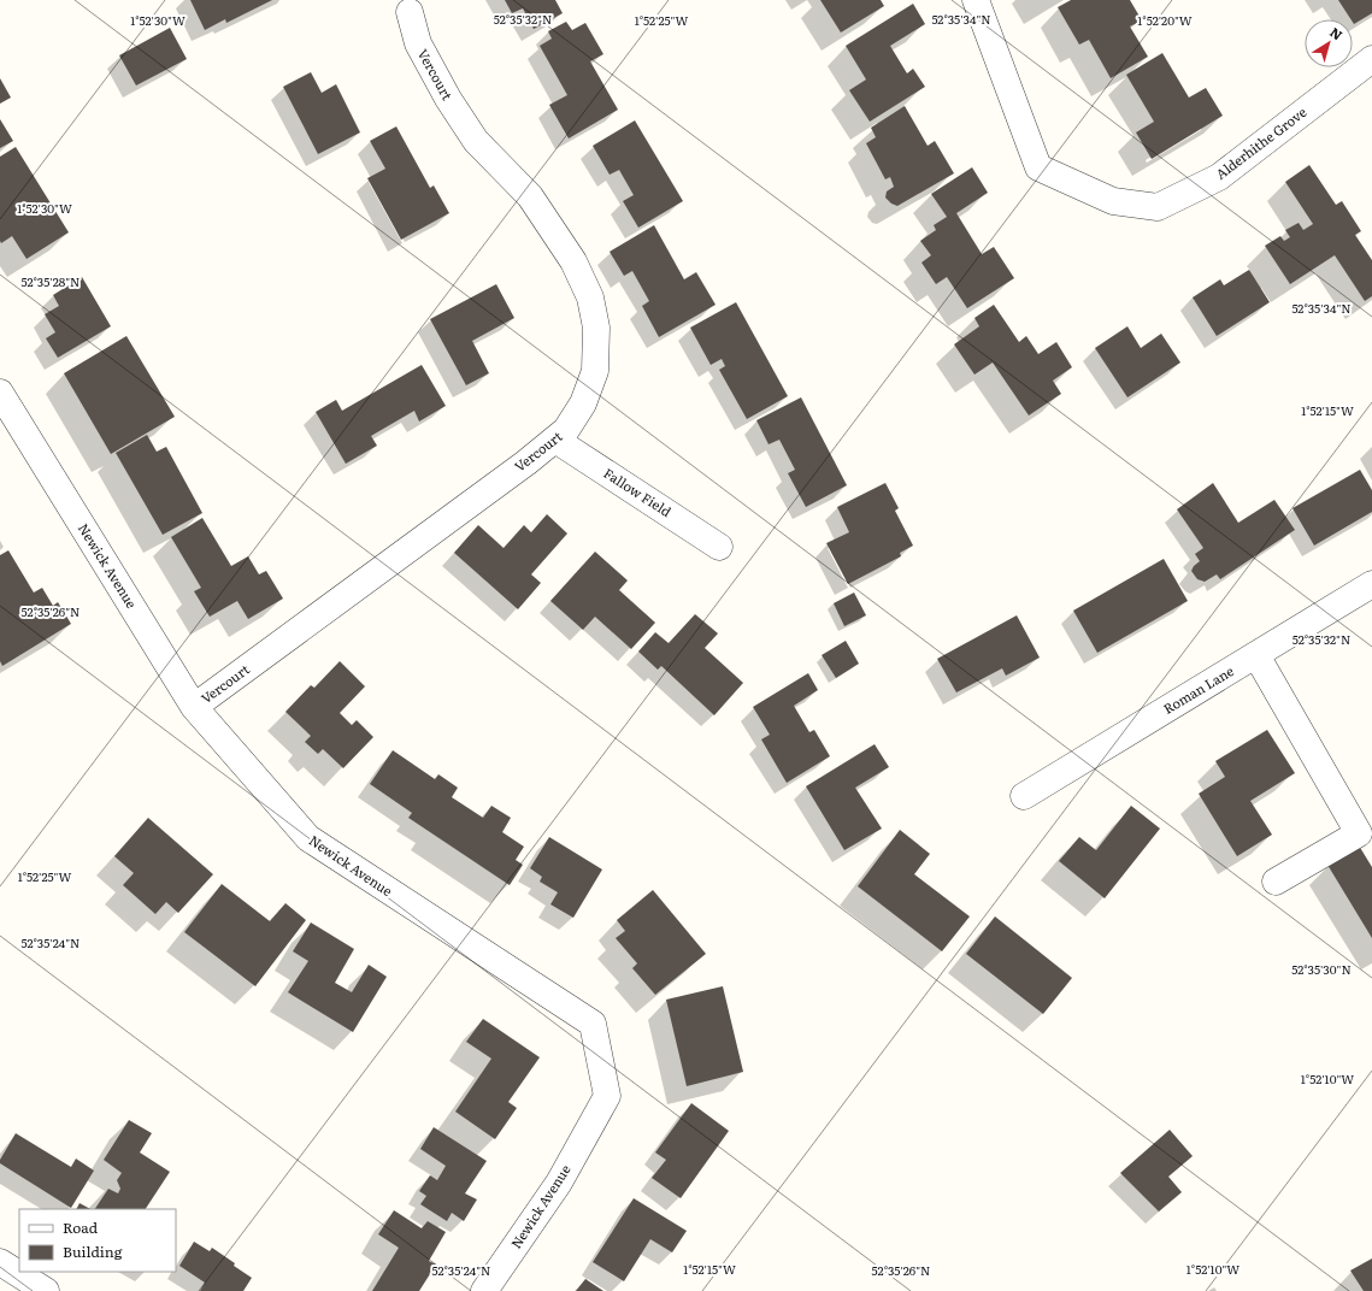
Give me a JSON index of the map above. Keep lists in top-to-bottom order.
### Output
{
  "streets": {
    "street": [
      "Vercourt",
      "Alderhithe Grove",
      "Fallow Field",
      "Newick Avenue",
      "Roman Lane"
    ]
  },
  "crossings": [
    ["Vercourt", "Fallow Field"],
    ["Vercourt", "Newick Avenue"]
  ],
  "legend": ["Road", "Building"],
  "north": "top right",
  "coordinates": [
    "52°35'32\"N",
    "52°35'34\"N",
    "1°52'30\"W",
    "1°52'25\"W",
    "1°52'20\"W",
    "52°35'28\"N",
    "1°52'15\"W",
    "52°35'26\"N",
    "52°35'24\"N",
    "52°35'30\"N",
    "1°52'10\"W"
  ]
}
